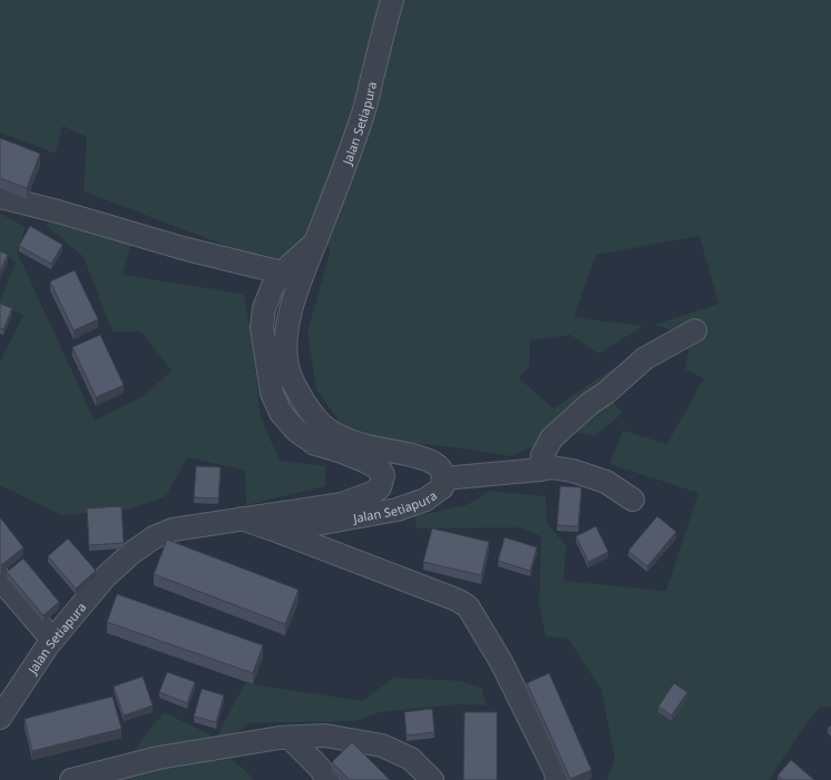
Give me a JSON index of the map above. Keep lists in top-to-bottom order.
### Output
{
  "streets": {
    "street": ["Jalan Setiapura"]
  }
}
